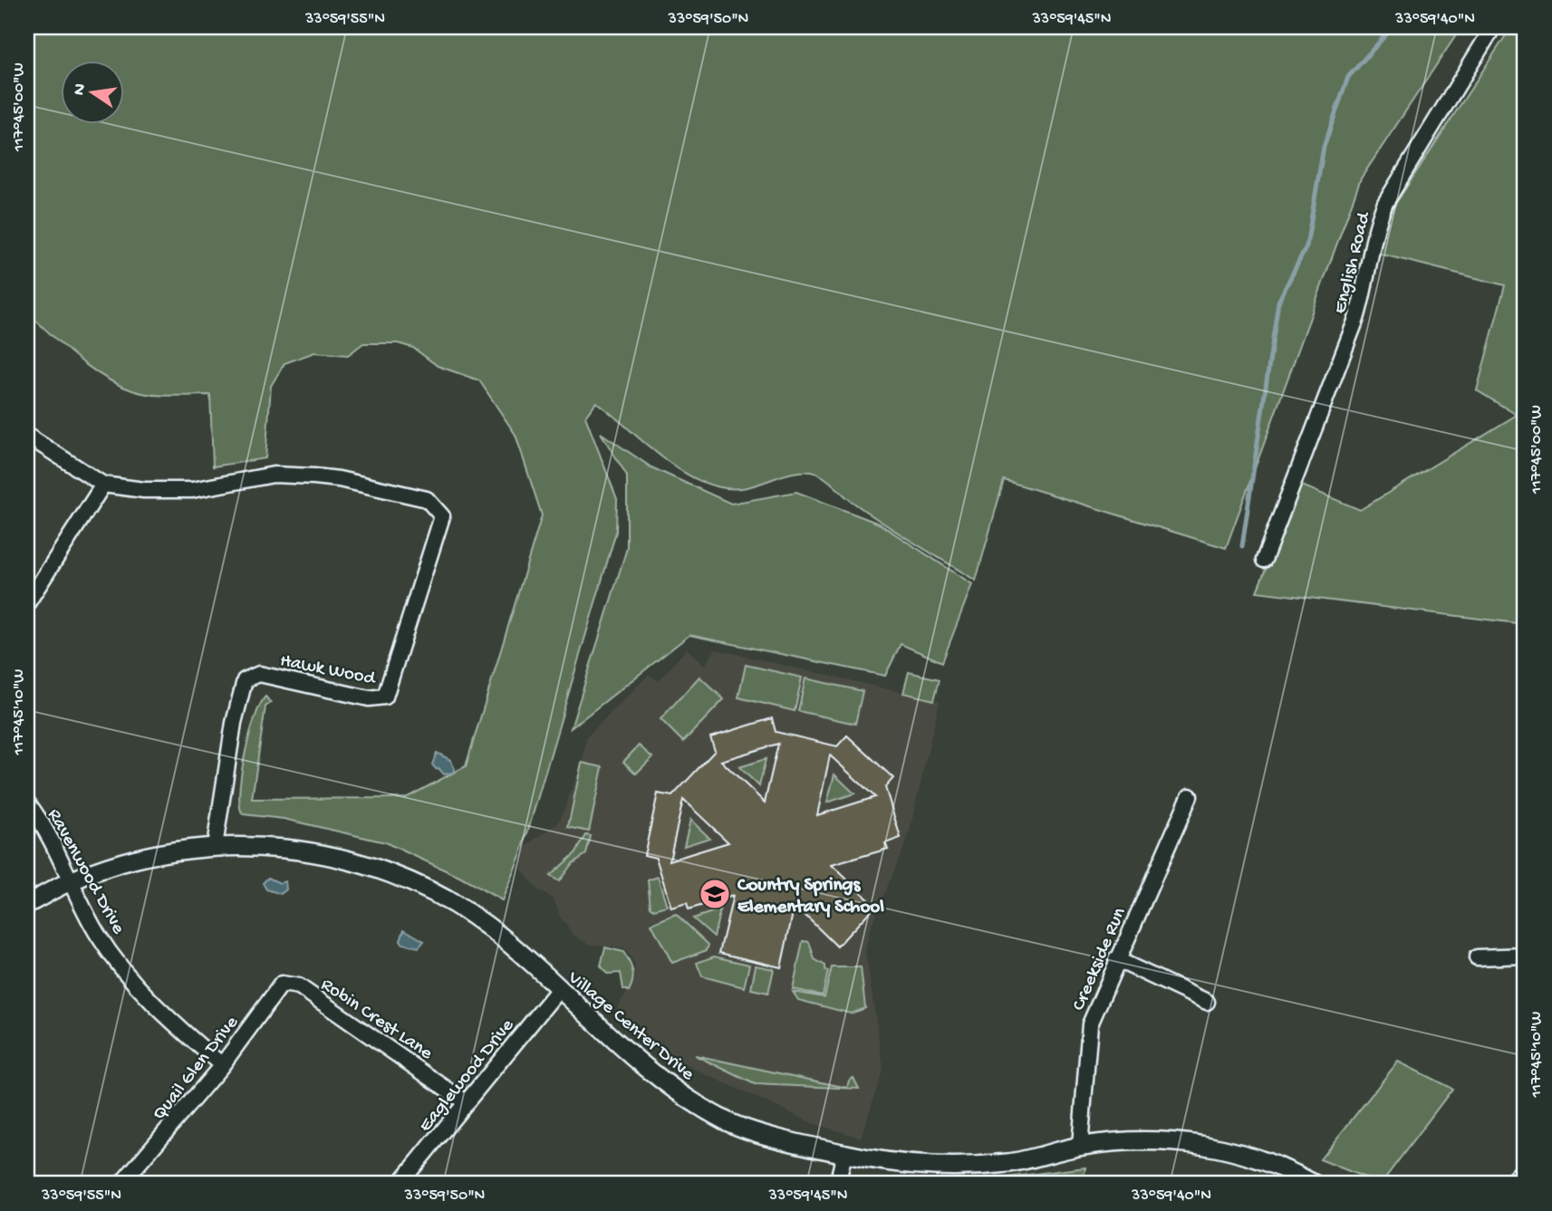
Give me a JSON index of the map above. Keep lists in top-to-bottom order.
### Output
{
  "streets": {
    "street": [
      "English Road",
      "Hawk Wood",
      "Ravenwood Drive",
      "Creekside Run",
      "Robin Crest Lane",
      "Village Center Drive",
      "Quail Glen Drive",
      "Eaglewood Drive"
    ]
  },
  "crossings": [
    ["Hawk Wood", "Village Center Drive"],
    ["Ravenwood Drive", "Village Center Drive"],
    ["Ravenwood Drive", "Quail Glen Drive"],
    ["Creekside Run", "Village Center Drive"],
    ["Robin Crest Lane", "Quail Glen Drive"],
    ["Robin Crest Lane", "Eaglewood Drive"],
    ["Village Center Drive", "Eaglewood Drive"]
  ],
  "places": {
    "school or university": ["Country Springs Elementary School"]
  },
  "north": "left",
  "coordinates": [
    "33°59'55\"N",
    "33°59'50\"N",
    "33°59'45\"N",
    "33°59'40\"N",
    "117°45'00\"W",
    "117°45'10\"W"
  ]
}
